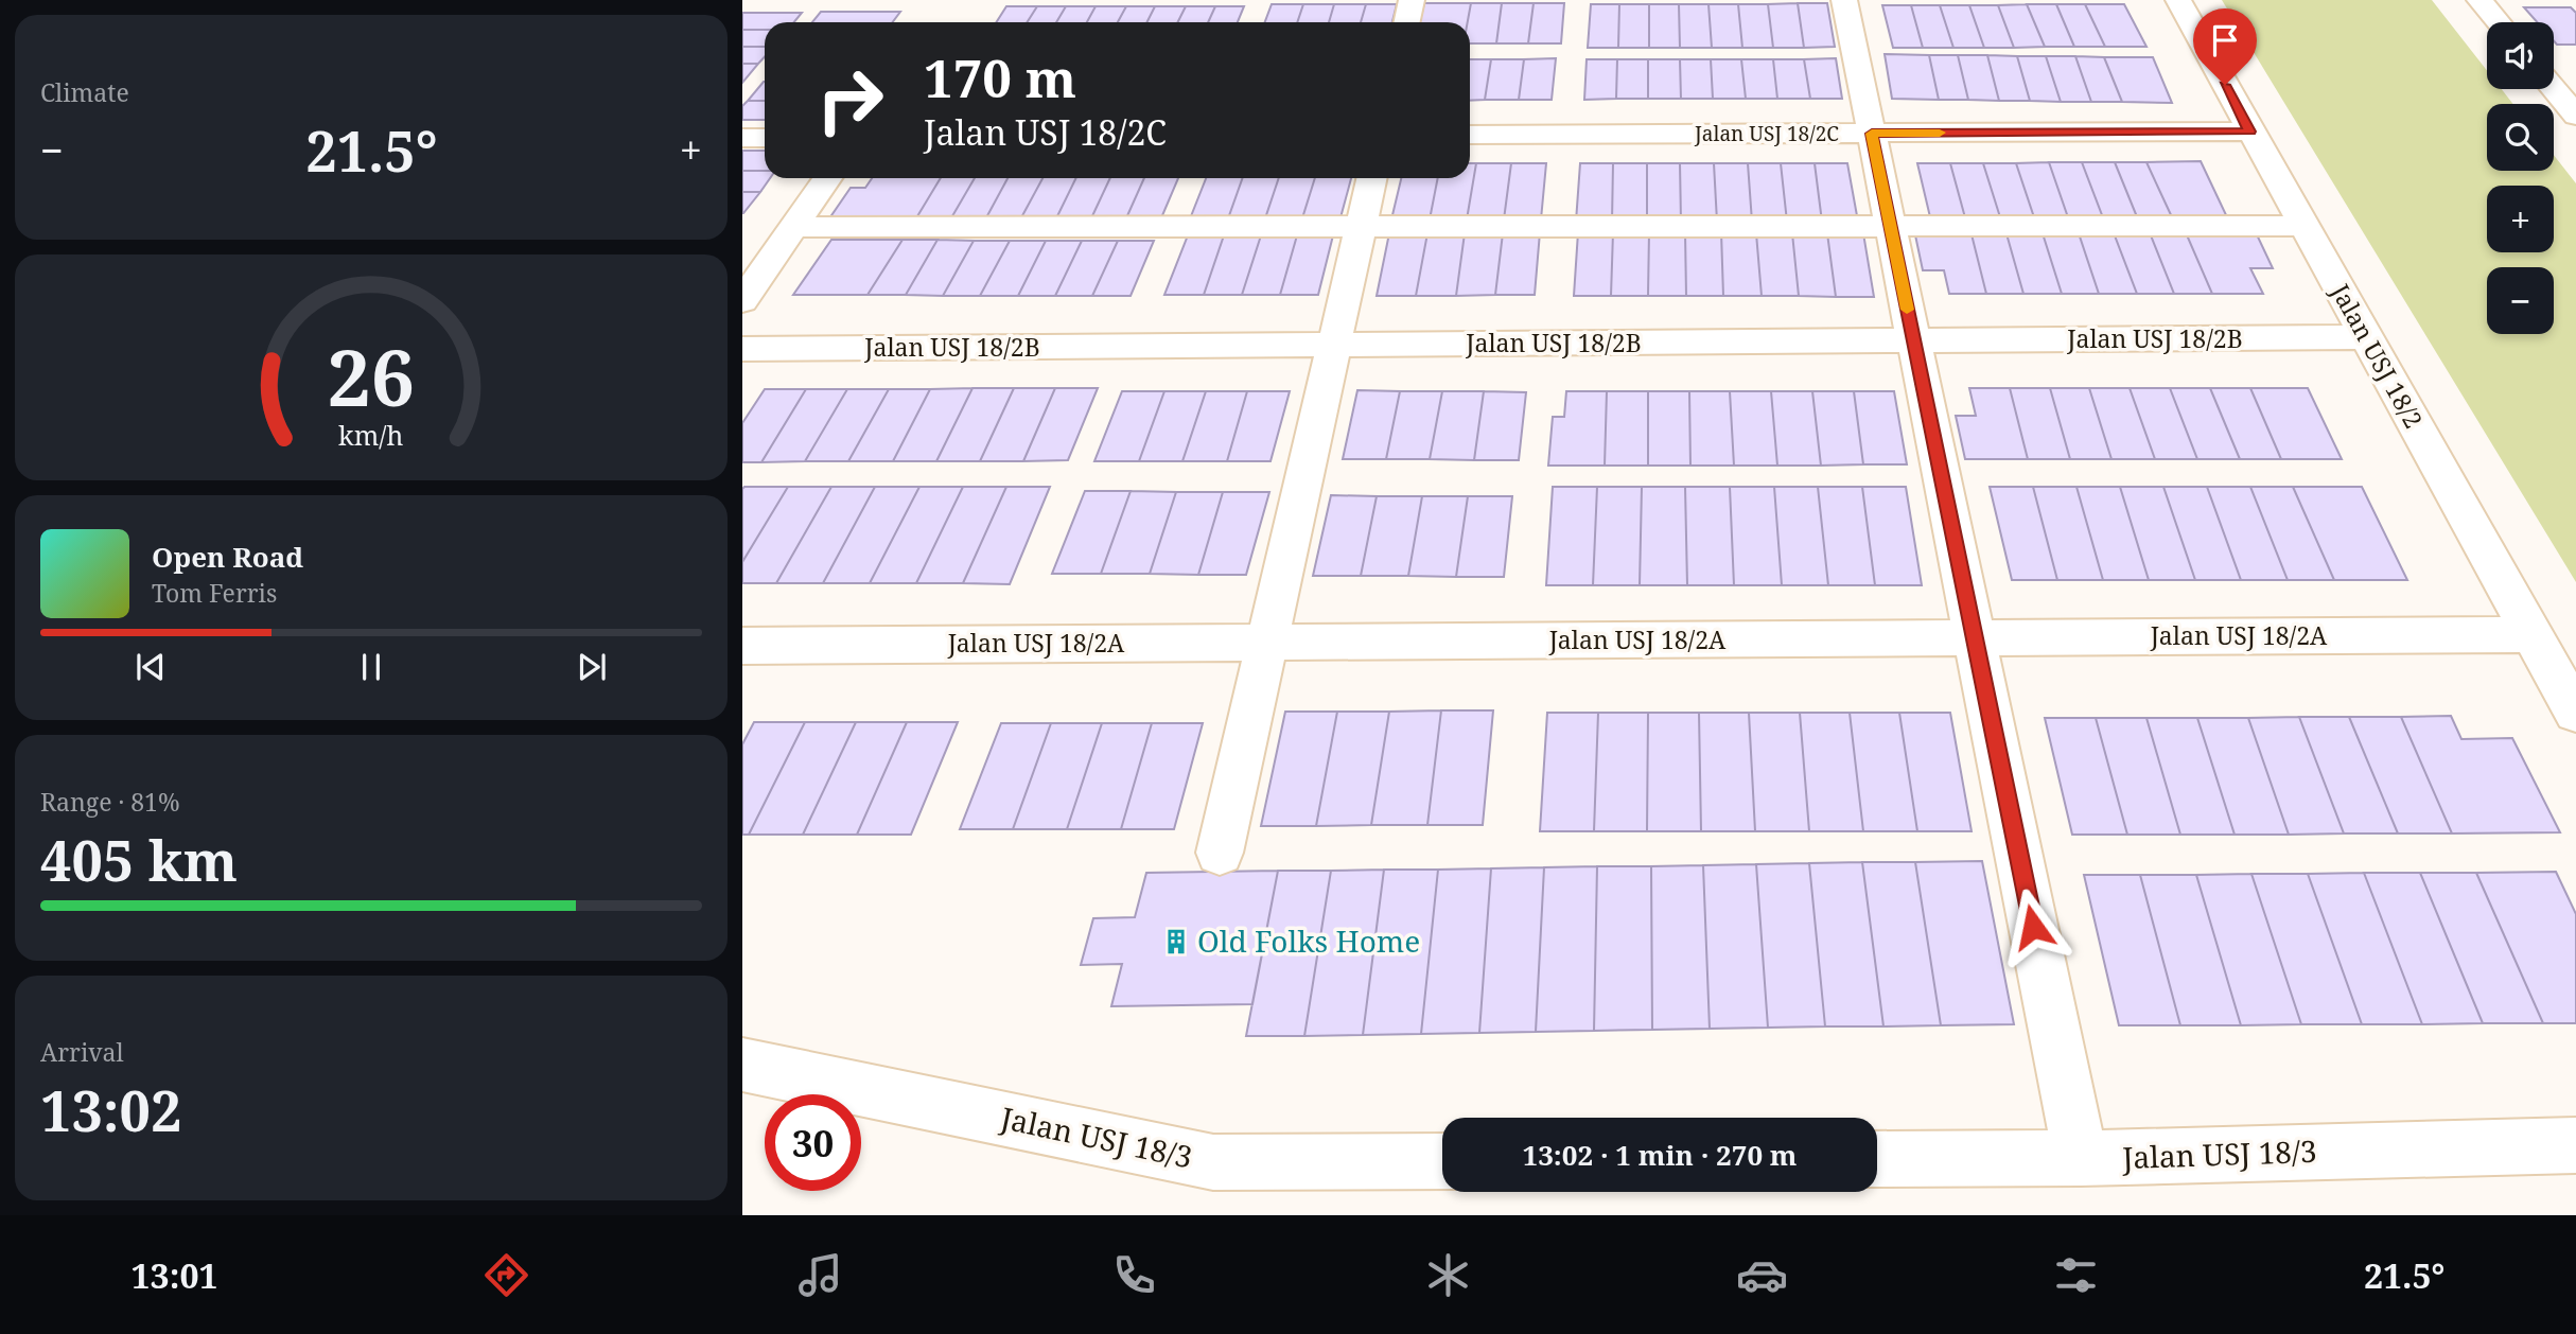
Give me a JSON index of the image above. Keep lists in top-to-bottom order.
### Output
{
  "streets": {
    "street": [
      "Jalan USJ 18/2C",
      "Jalan USJ 18/2B",
      "Jalan USJ 18/2",
      "Jalan USJ 18/2A",
      "Jalan USJ 18/3"
    ]
  },
  "crossings": [
    ["Jalan USJ 18/2C", "Jalan USJ 18/2"],
    ["Jalan USJ 18/2B", "Jalan USJ 18/2"],
    ["Jalan USJ 18/2", "Jalan USJ 18/2A"]
  ],
  "places": {
    "building": ["Old Folks Home"]
  },
  "page": {
    "tile": [
      "Climate",
      ["Range · 81%", "405 km"],
      ["Arrival", "13:02"]
    ],
    "map_buttons": ["+", "−"],
    "turn": ["170 m", "Jalan USJ 18/2C"],
    "heat": ["−", "21.5°", "+"],
    "song": ["Open Road", "Tom Ferris"],
    "limit": "30",
    "trip": "13:02 · 1 min · 270 m",
    "tabs": ["13:01", "21.5°"],
    "gauge": ["26", "km/h"]
  }
}
